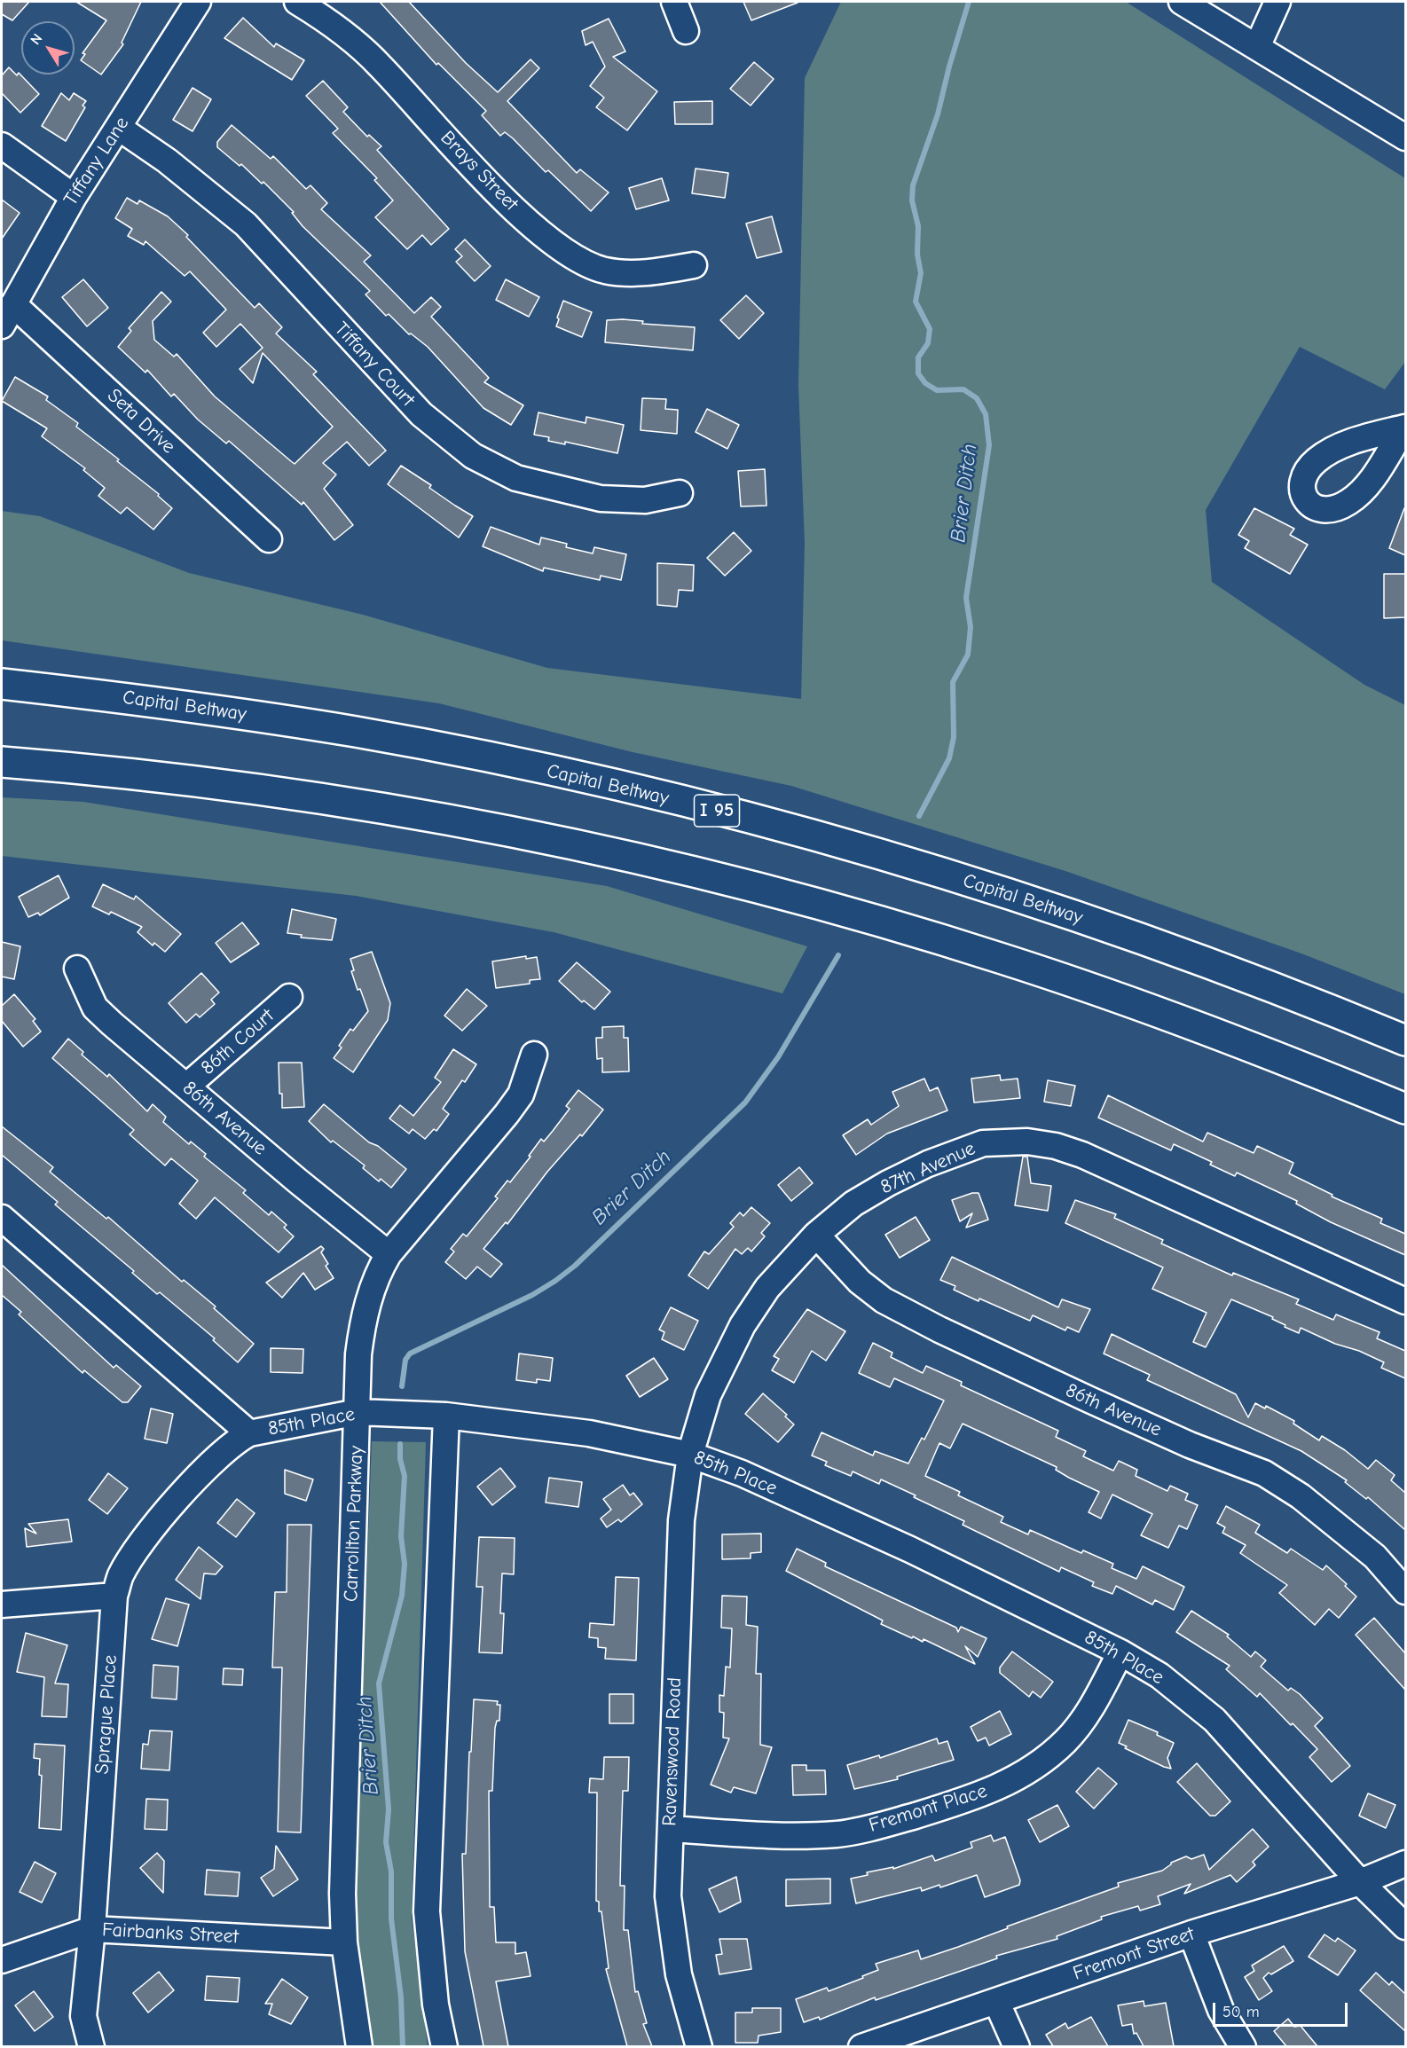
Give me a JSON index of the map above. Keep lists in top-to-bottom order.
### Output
{
  "streets": {
    "highway": ["Capital Beltway", "I 95"],
    "street": [
      "Tiffany Lane",
      "Brays Street",
      "Tiffany Court",
      "Seta Drive",
      "86th Court",
      "86th Avenue",
      "87th Avenue",
      "85th Place",
      "Carrollton Parkway",
      "Sprague Place",
      "Ravenswood Road",
      "Fremont Place",
      "Fairbanks Street",
      "Fremont Street"
    ]
  },
  "crossings": [
    ["Tiffany Lane", "Tiffany Court"],
    ["Tiffany Lane", "Seta Drive"],
    ["86th Court", "86th Avenue"],
    ["86th Avenue", "87th Avenue"],
    ["86th Avenue", "Carrollton Parkway"],
    ["87th Avenue", "85th Place"],
    ["87th Avenue", "Ravenswood Road"],
    ["85th Place", "Carrollton Parkway"],
    ["85th Place", "Sprague Place"],
    ["85th Place", "Ravenswood Road"],
    ["85th Place", "Fremont Place"],
    ["85th Place", "Fremont Street"],
    ["Carrollton Parkway", "Fairbanks Street"],
    ["Sprague Place", "Fairbanks Street"],
    ["Ravenswood Road", "Fremont Place"]
  ],
  "water": ["Brier Ditch"],
  "scale_bar": "50 m",
  "north": "top left"
}
